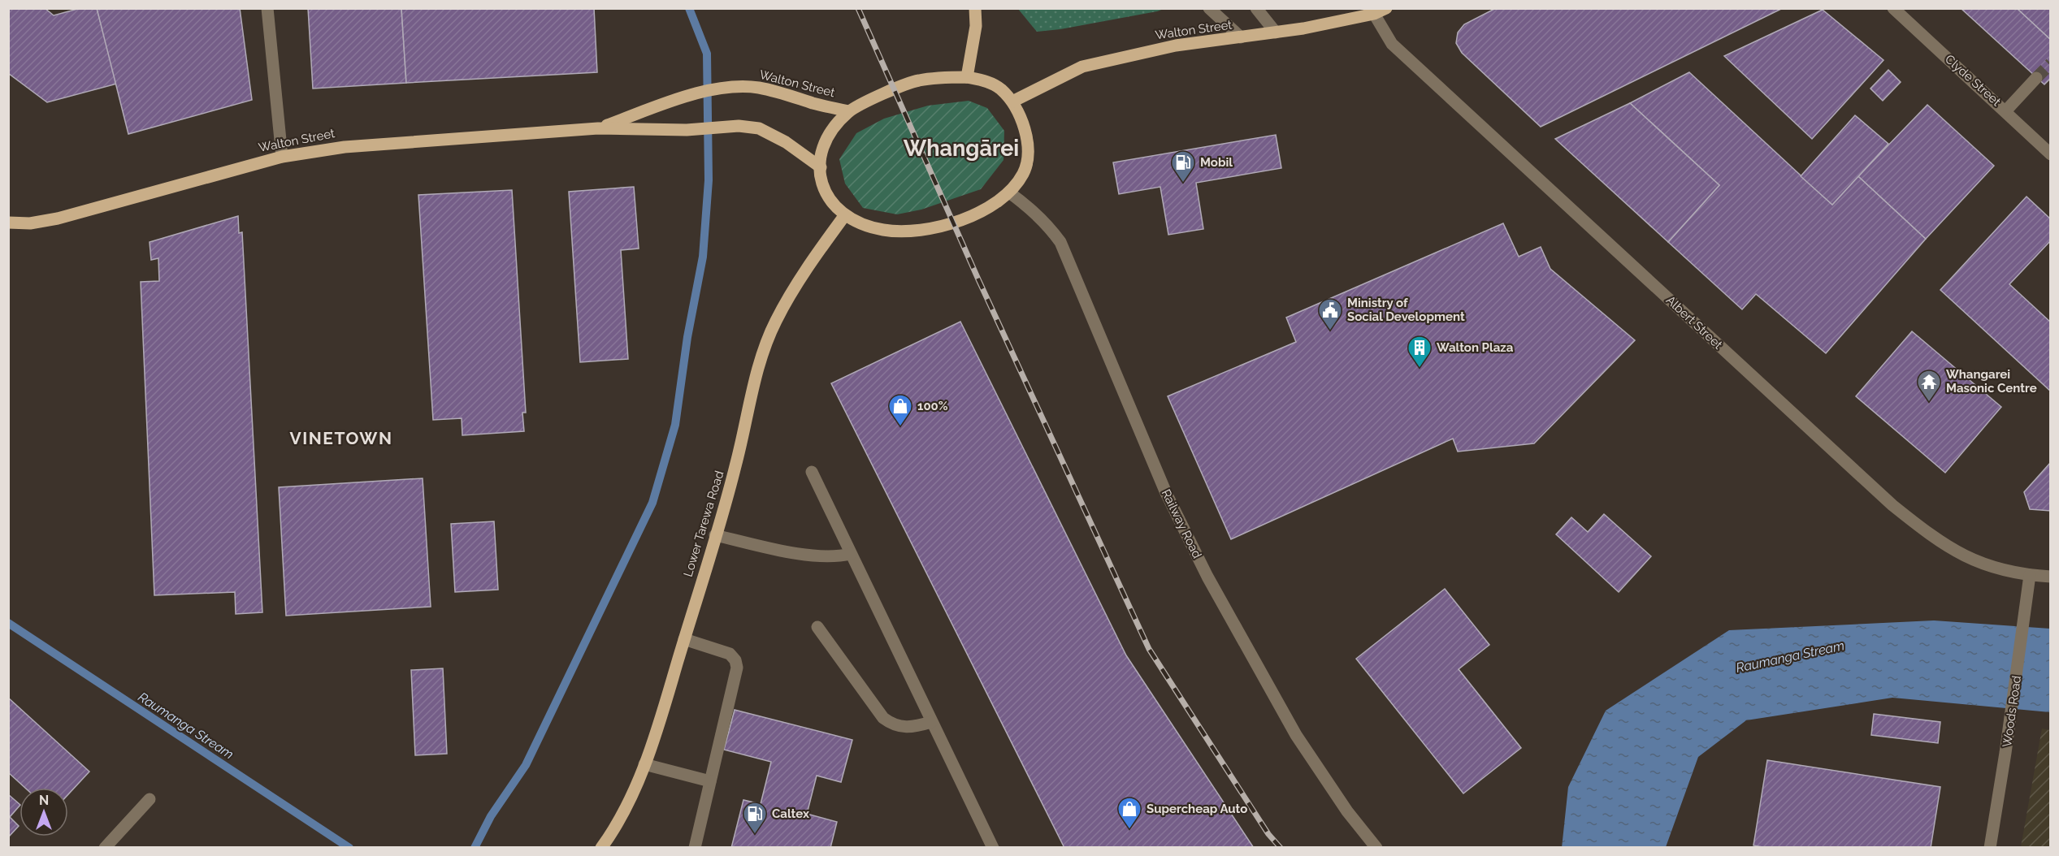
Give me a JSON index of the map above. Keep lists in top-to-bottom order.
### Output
{
  "streets": {
    "main road": ["Walton Street", "Lower Tarewa Road"],
    "street": [
      "Clyde Street",
      "Albert Street",
      "Railway Road",
      "Woods Road"
    ]
  },
  "crossings": [
    ["Walton Street", "Albert Street"],
    ["Albert Street", "Woods Road"]
  ],
  "districts": ["Whangārei", "VINETOWN"],
  "water": ["Raumanga Stream"],
  "places": {
    "fuel station": ["Mobil", "Caltex"],
    "public building": ["Ministry of Social Development"],
    "building": ["Walton Plaza"],
    "temple": ["Whangarei Masonic Centre"],
    "shop": ["100%", "Supercheap Auto"]
  },
  "north": "top"
}
